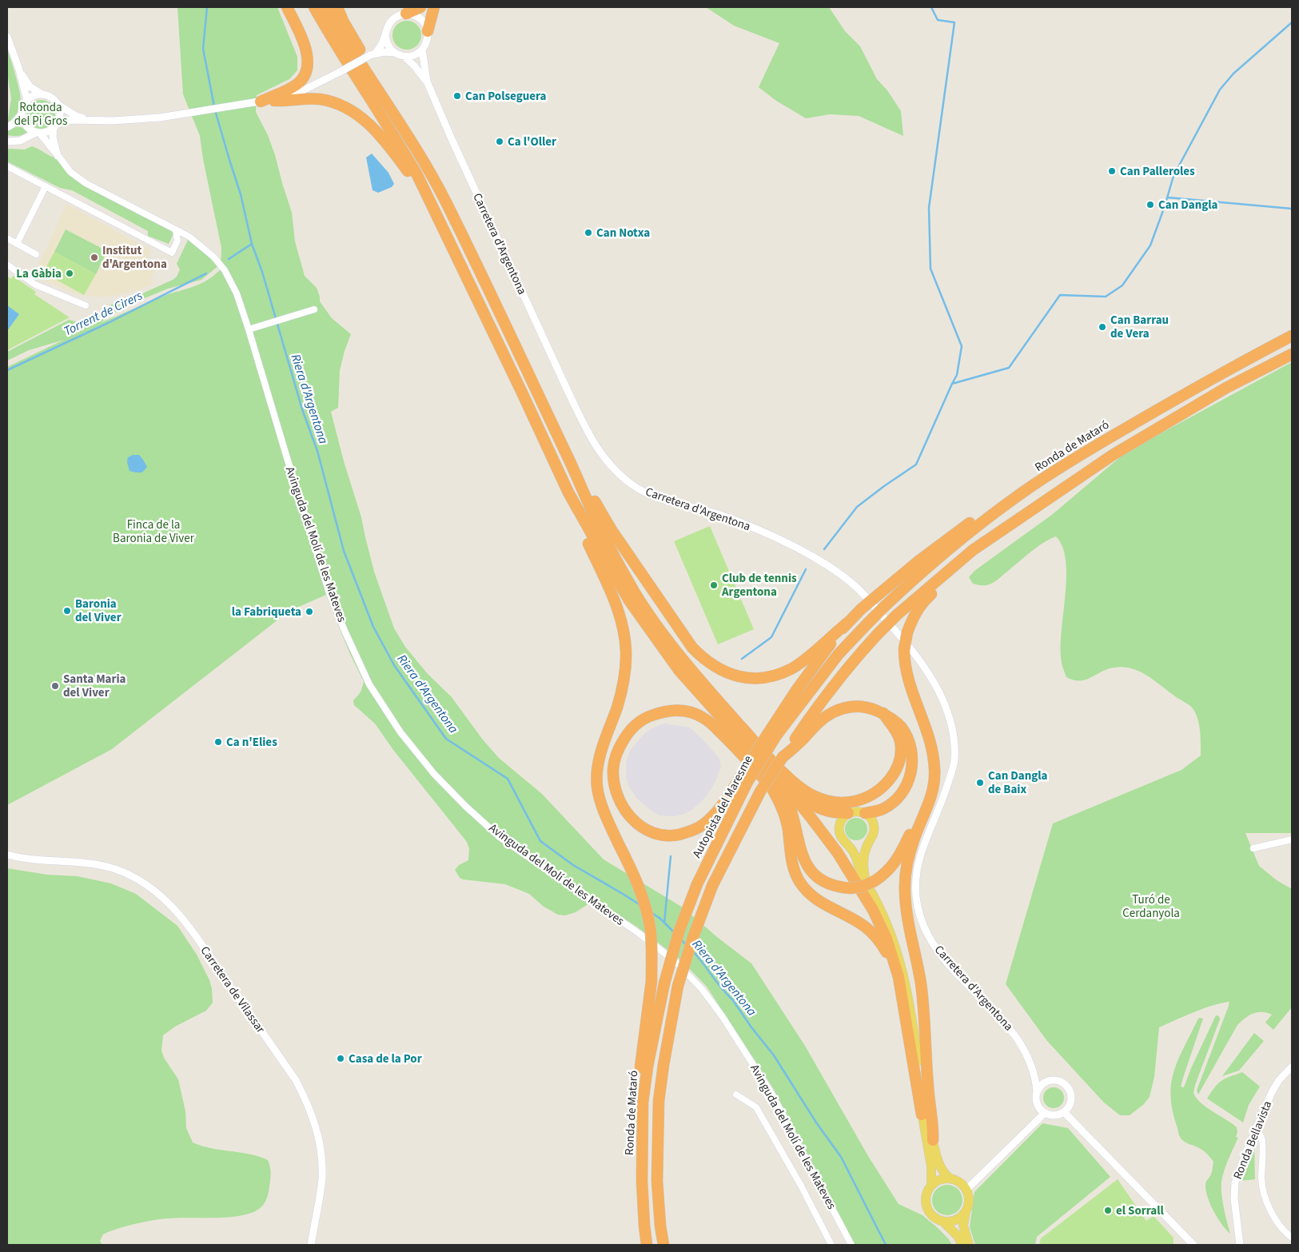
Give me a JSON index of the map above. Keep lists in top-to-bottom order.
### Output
{
  "streets": {
    "highway": ["Ronda de Mataró", "Autopista del Maresme"],
    "street": [
      "Carretera d'Argentona",
      "Avinguda del Molí de les Mateves",
      "Carretera de Vilassar",
      "Ronda Bellavista"
    ]
  },
  "crossings": [
    ["Ronda de Mataró", "Autopista del Maresme"]
  ],
  "water": ["Torrent de Cirers", "Riera d'Argentona"],
  "parks": ["Rotonda del Pi Gros", "Finca de la Baronia de Viver", "Turó de Cerdanyola"],
  "places": [
    "Can Polseguera",
    "Ca l'Oller",
    "Can Palleroles",
    "Can Dangla",
    "Can Notxa",
    "Institut d'Argentona",
    "La Gàbia",
    "Can Barrau de Vera",
    "Club de tennis Argentona",
    "Baronia del Viver",
    "la Fabriqueta",
    "Santa Maria del Viver",
    "Ca n'Elies",
    "Can Dangla de Baix",
    "Casa de la Por",
    "el Sorrall"
  ]
}
